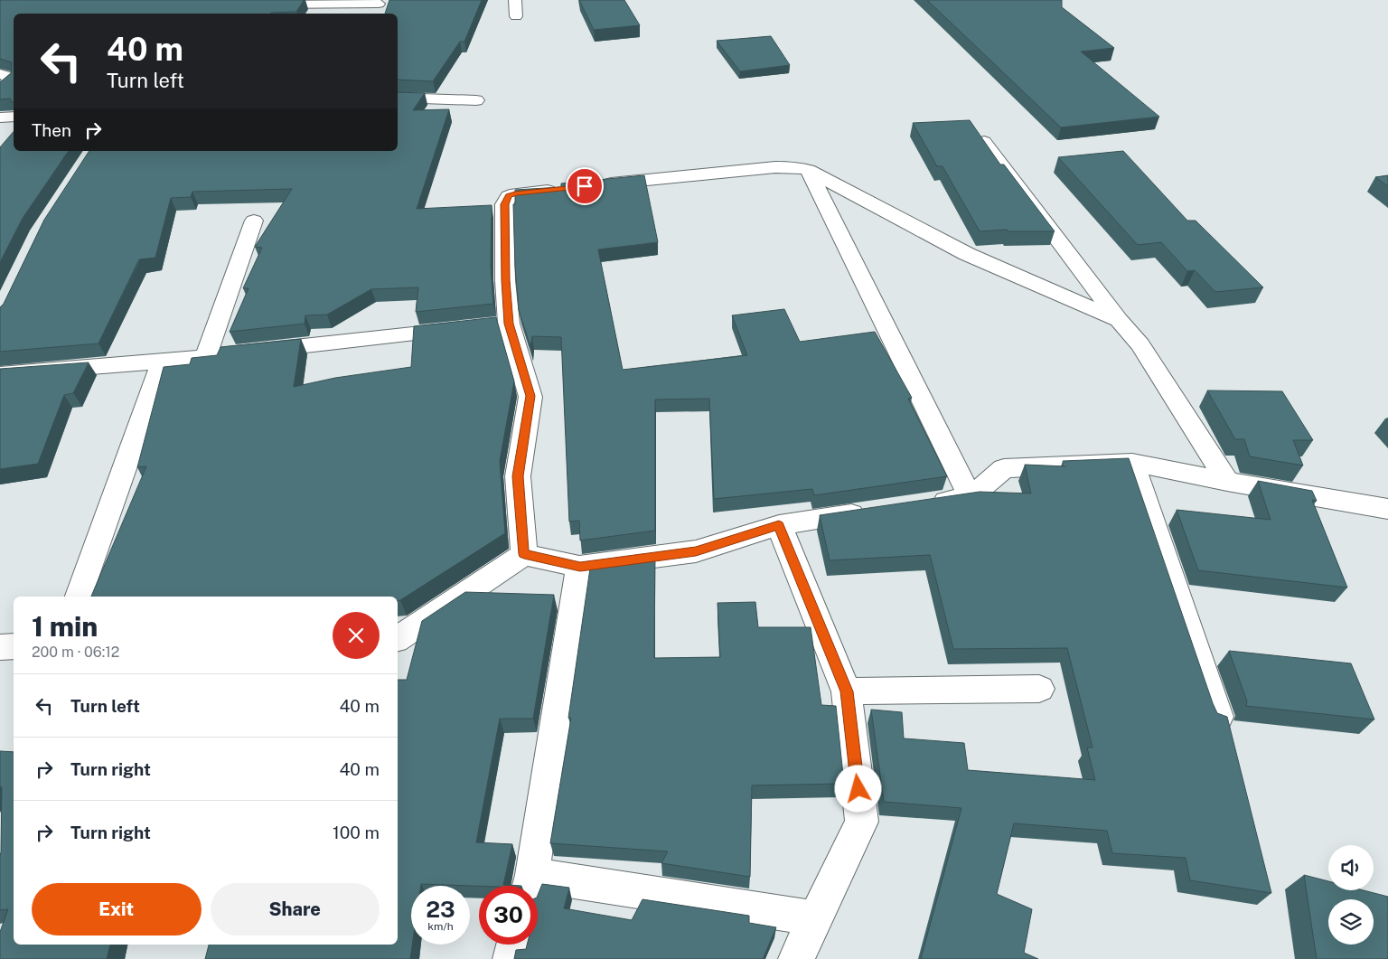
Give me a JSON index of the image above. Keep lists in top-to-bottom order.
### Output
{
  "page": {
    "turn": ["40 m", "Turn left"],
    "then": "Then",
    "heading": ["1 min", "200 m · 06:12"],
    "list": [
      {
        "name": "Turn left",
        "value": "40 m"
      },
      {
        "name": "Turn right",
        "value": "40 m"
      },
      {
        "name": "Turn right",
        "value": "100 m"
      }
    ],
    "buttons": ["Exit", "Share"],
    "speed": "23 km/h",
    "limit": "30"
  }
}
